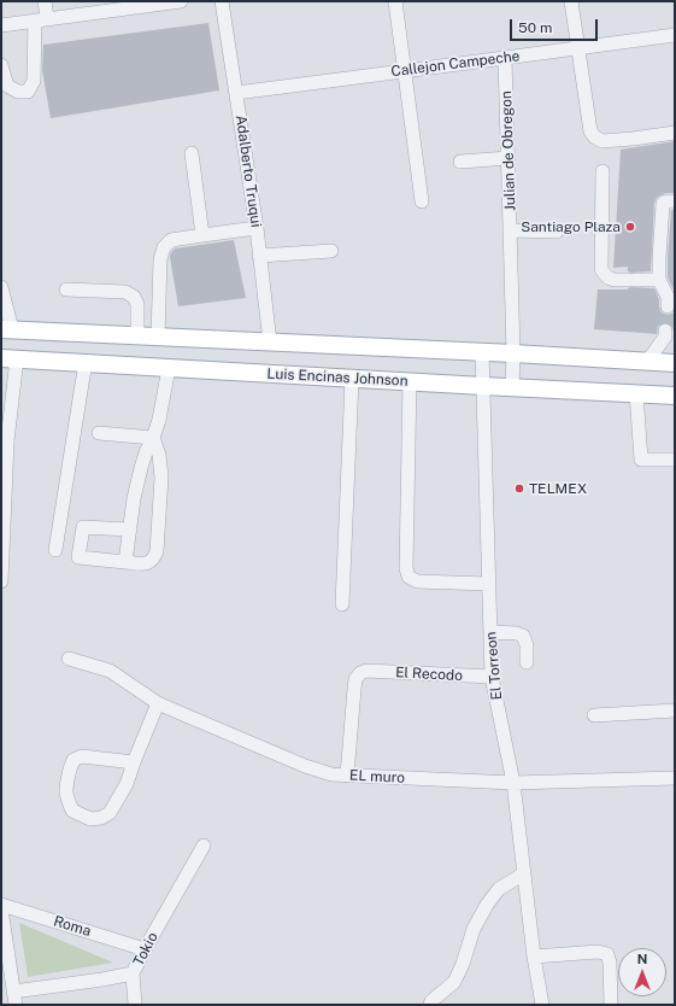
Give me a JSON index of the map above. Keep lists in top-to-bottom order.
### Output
{
  "streets": {
    "main road": ["Luis Encinas Johnson"],
    "street": [
      "Callejon Campeche",
      "Julian de Obregon",
      "Adalberto Truqui",
      "El Torreon",
      "El Recodo",
      "EL muro",
      "Roma",
      "Tokio"
    ]
  },
  "crossings": [
    ["Callejon Campeche", "Julian de Obregon"],
    ["Callejon Campeche", "Adalberto Truqui"],
    ["Julian de Obregon", "Luis Encinas Johnson"],
    ["Luis Encinas Johnson", "El Torreon"],
    ["El Torreon", "El Recodo"],
    ["El Torreon", "EL muro"],
    ["El Recodo", "EL muro"],
    ["Roma", "Tokio"]
  ],
  "places": ["Santiago Plaza", "TELMEX"],
  "scale_bar": "50 m",
  "north": "top"
}
